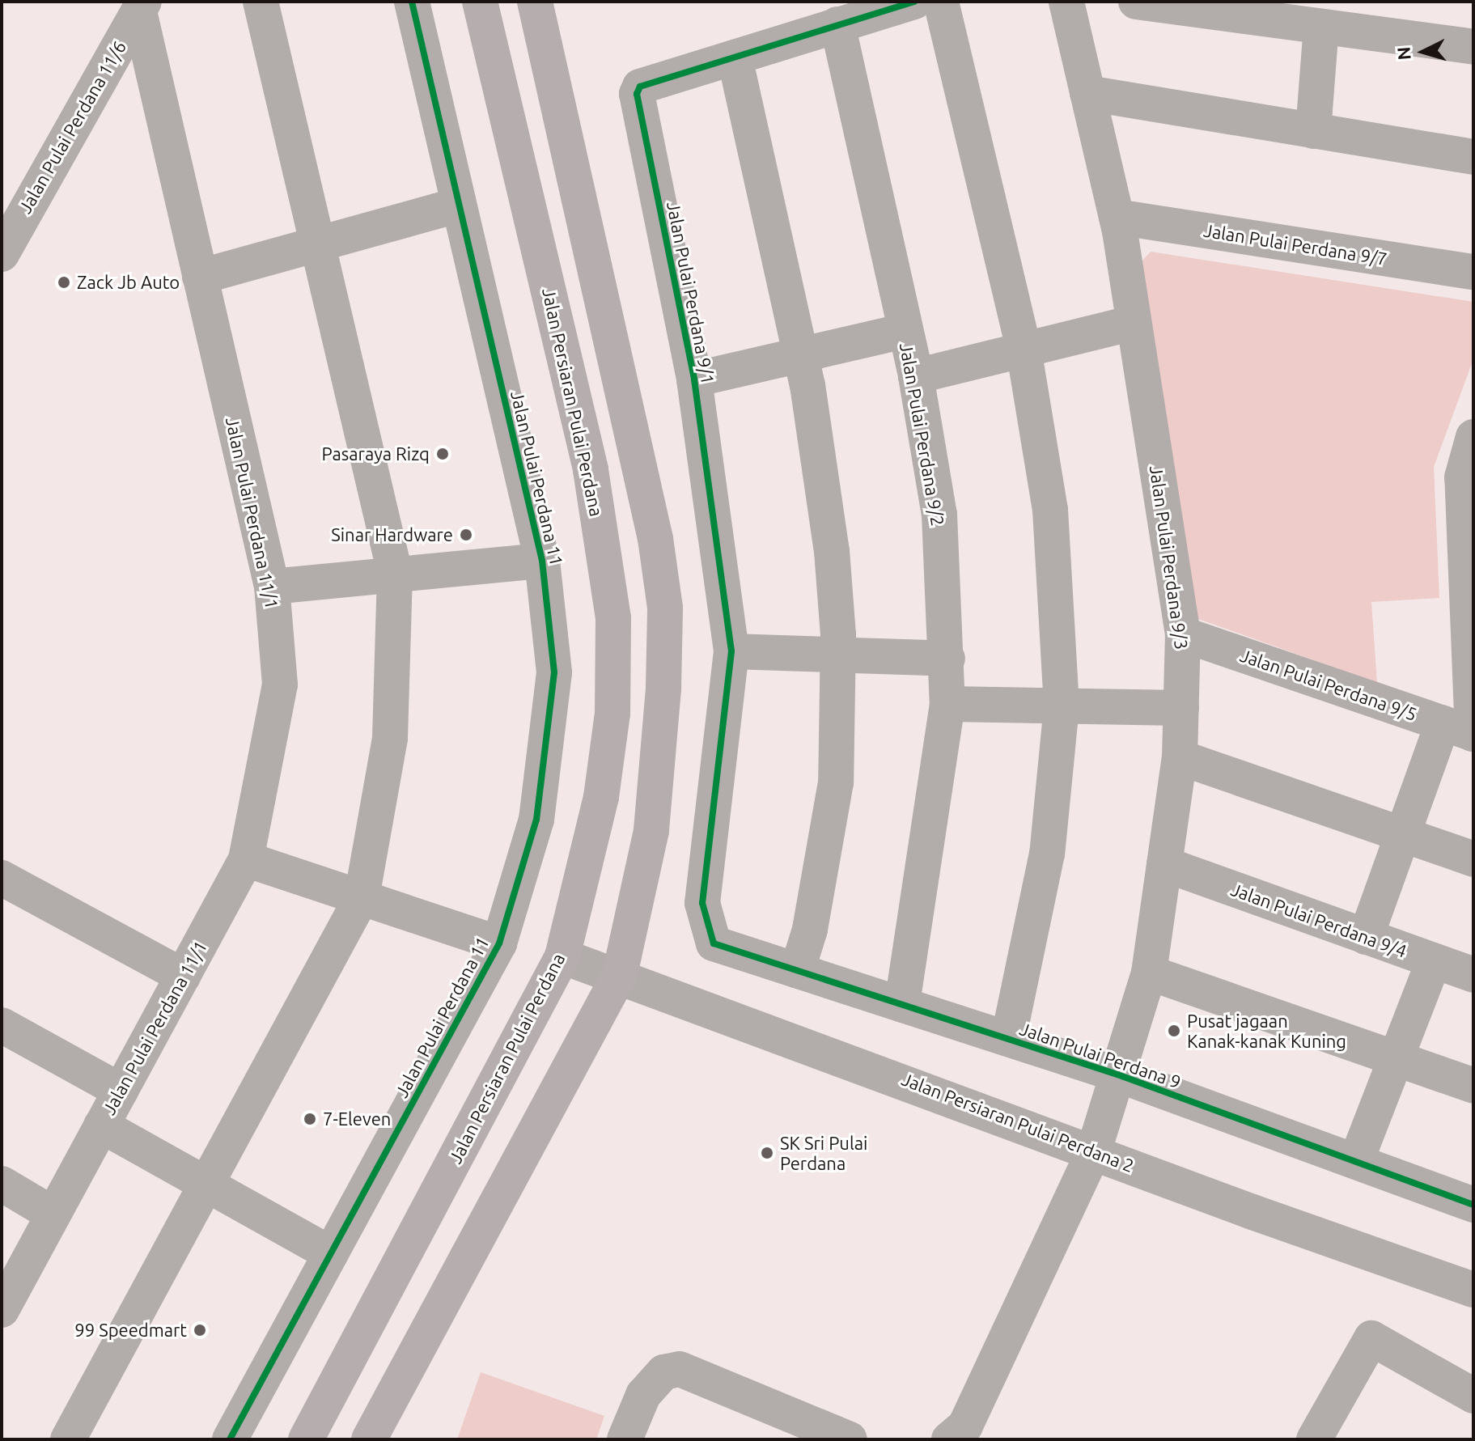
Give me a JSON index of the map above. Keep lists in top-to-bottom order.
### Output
{
  "streets": {
    "main road": ["Jalan Persiaran Pulai Perdana"],
    "street": [
      "Jalan Pulai Perdana 11/6",
      "Jalan Pulai Perdana 9/7",
      "Jalan Pulai Perdana 9/1",
      "Jalan Pulai Perdana 9/2",
      "Jalan Pulai Perdana 11",
      "Jalan Pulai Perdana 11/1",
      "Jalan Pulai Perdana 9/3",
      "Jalan Pulai Perdana 9/5",
      "Jalan Pulai Perdana 9/4",
      "Jalan Pulai Perdana 9",
      "Jalan Persiaran Pulai Perdana 2"
    ]
  },
  "crossings": [
    ["Jalan Pulai Perdana 11/6", "Jalan Pulai Perdana 11/1"],
    ["Jalan Pulai Perdana 9/7", "Jalan Pulai Perdana 9/3"],
    ["Jalan Pulai Perdana 9/1", "Jalan Pulai Perdana 9/2"],
    ["Jalan Pulai Perdana 9/1", "Jalan Pulai Perdana 9"],
    ["Jalan Persiaran Pulai Perdana", "Jalan Persiaran Pulai Perdana 2"],
    ["Jalan Pulai Perdana 9/2", "Jalan Pulai Perdana 9"],
    ["Jalan Pulai Perdana 9/3", "Jalan Pulai Perdana 9/5"],
    ["Jalan Pulai Perdana 9/3", "Jalan Pulai Perdana 9/4"],
    ["Jalan Pulai Perdana 9/3", "Jalan Pulai Perdana 9"],
    ["Jalan Pulai Perdana 9/3", "Jalan Persiaran Pulai Perdana 2"]
  ],
  "places": [
    "Zack Jb Auto",
    "Pasaraya Rizq",
    "Sinar Hardware",
    "Pusat jagaan Kanak-kanak Kuning",
    "7-Eleven",
    "SK Sri Pulai Perdana",
    "99 Speedmart"
  ],
  "north": "left"
}
